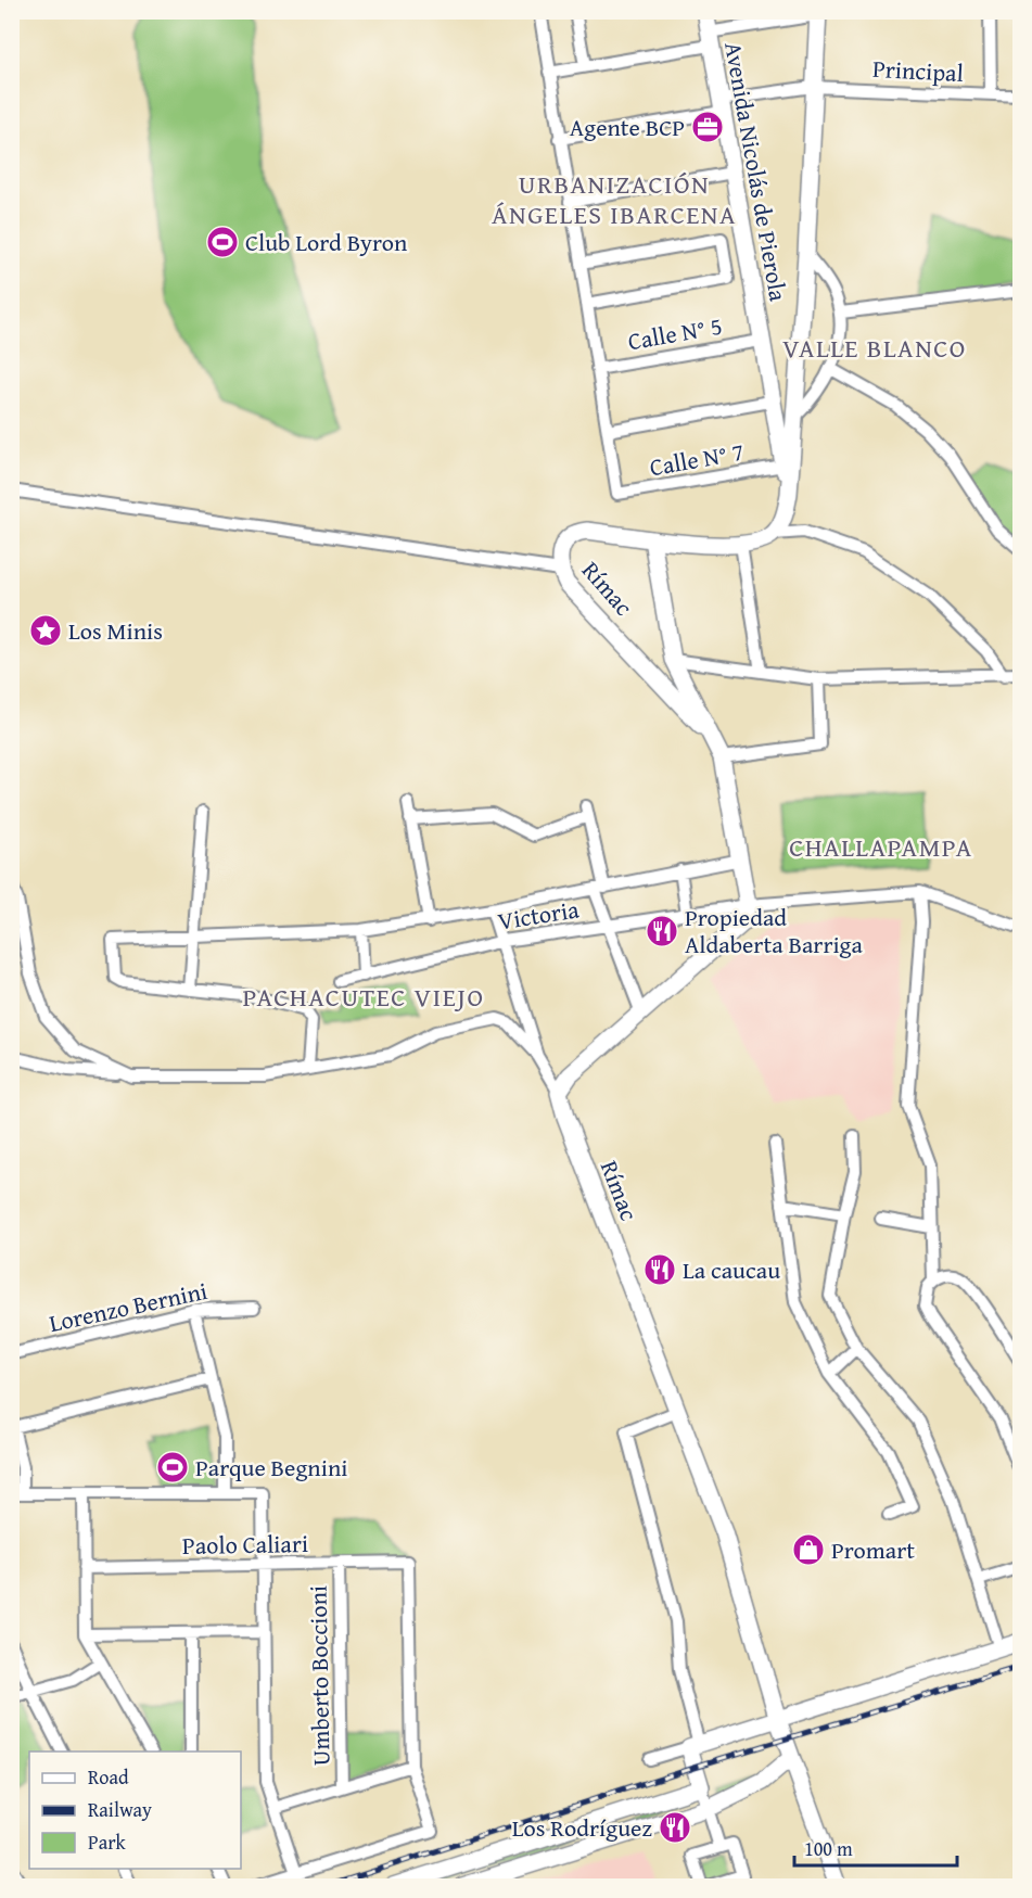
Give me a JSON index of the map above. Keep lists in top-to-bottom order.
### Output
{
  "streets": {
    "street": [
      "Principal",
      "Avenida Nicolás de Pierola",
      "Calle N° 5",
      "Calle N° 7",
      "Rímac",
      "Victoria",
      "Lorenzo Bernini",
      "Paolo Caliari",
      "Umberto Boccioni"
    ]
  },
  "crossings": [
    ["Principal", "Avenida Nicolás de Pierola"],
    ["Avenida Nicolás de Pierola", "Calle N° 5"],
    ["Avenida Nicolás de Pierola", "Calle N° 7"],
    ["Rímac", "Victoria"],
    ["Paolo Caliari", "Umberto Boccioni"]
  ],
  "districts": [
    "URBANIZACIÓN ÁNGELES IBARCENA",
    "VALLE BLANCO",
    "CHALLAPAMPA",
    "PACHACUTEC VIEJO"
  ],
  "places": {
    "office": ["Agente BCP"],
    "sports": ["Club Lord Byron", "Parque Begnini"],
    "place": ["Los Minis"],
    "restaurant": ["Propiedad Aldaberta Barriga", "La caucau", "Los Rodríguez"],
    "shop": ["Promart"]
  },
  "legend": ["Road", "Railway", "Park"],
  "scale_bar": "100 m"
}
